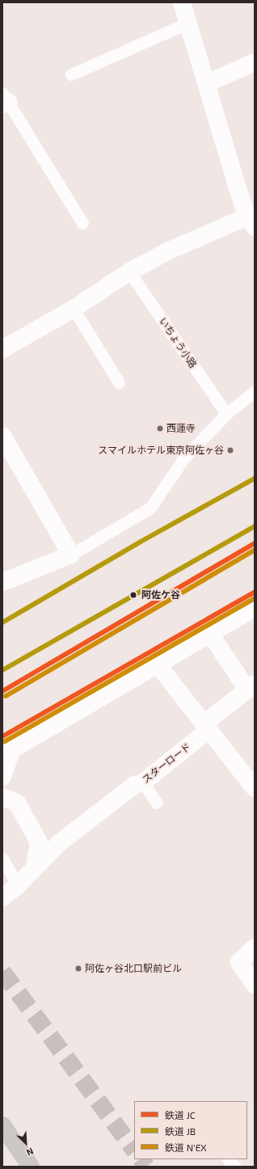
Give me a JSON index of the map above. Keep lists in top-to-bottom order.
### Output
{
  "streets": {
    "street": ["スターロード"],
    "lane": ["いちょう小路"]
  },
  "places": [
    "西蓮寺",
    "スマイルホテル東京阿佐ヶ谷",
    "阿佐ケ谷",
    "阿佐ヶ谷北口駅前ビル"
  ],
  "lines": ["rail line JB", "rail line JC", "rail line N'EX"],
  "legend": ["鉄道 JC", "鉄道 JB", "鉄道 N'EX"],
  "north": "bottom right"
}
